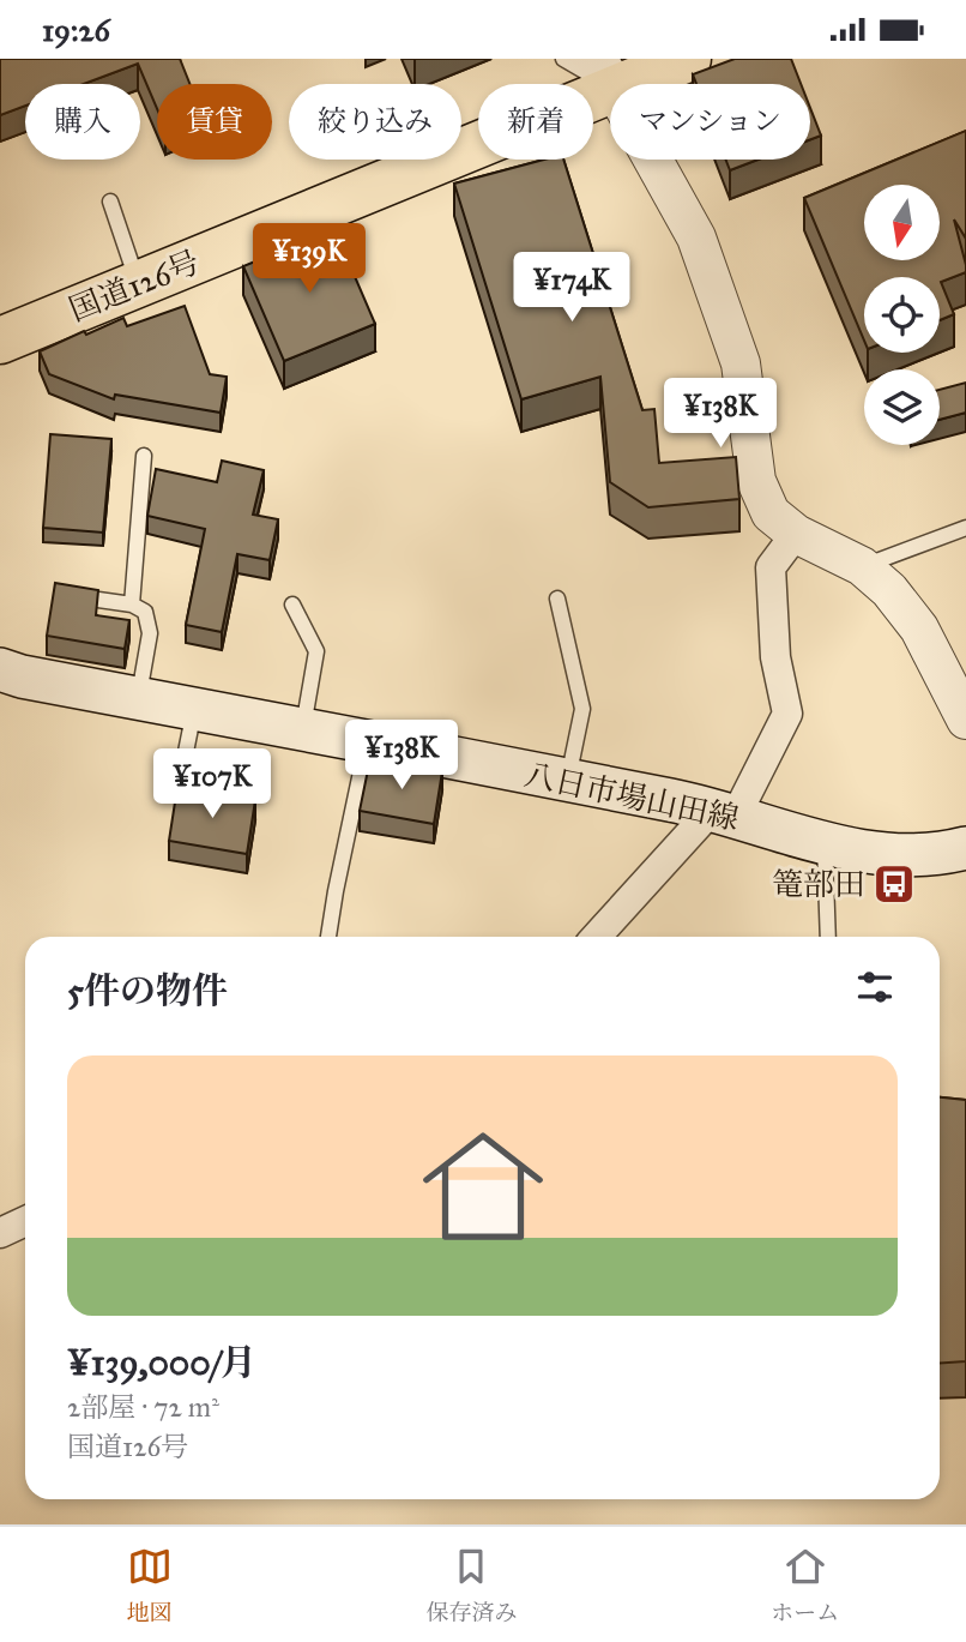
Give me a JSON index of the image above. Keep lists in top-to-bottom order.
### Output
{
  "streets": {
    "highway": ["国道126号"],
    "main road": ["八日市場山田線"]
  },
  "places": {
    "bus stop": ["篭部田"]
  },
  "north": "bottom",
  "page": {
    "status": "19:26",
    "chip": [
      "購入",
      "賃貸",
      "絞り込み",
      "新着",
      "マンション"
    ],
    "price": [
      "¥139K",
      "¥174K",
      "¥138K",
      "¥138K",
      "¥107K"
    ],
    "heading": "5件の物件",
    "list": [
      {
        "name": "¥139,000/月",
        "note": "2部屋 · 72 m² · 国道126号"
      }
    ],
    "tabs": ["地図", "保存済み", "ホーム"]
  }
}
